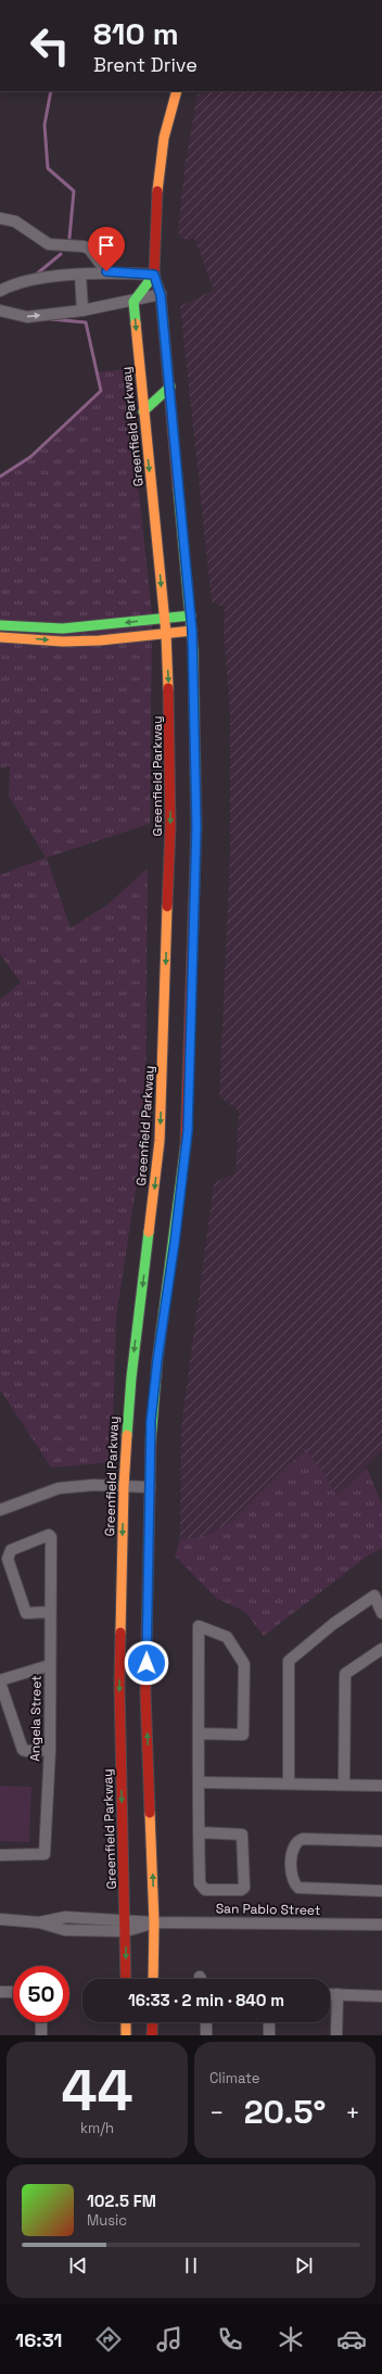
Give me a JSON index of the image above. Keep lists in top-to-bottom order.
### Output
{
  "streets": {
    "main road": ["Greenfield Parkway"],
    "street": ["Angela Street", "San Pablo Street"]
  },
  "crossings": [
    ["Greenfield Parkway", "San Pablo Street"]
  ],
  "page": {
    "turn": ["810 m", "Brent Drive"],
    "limit": "50",
    "trip": "16:33 · 2 min · 840 m",
    "tile": [
      ["44", "km/h"],
      "Climate"
    ],
    "heat": ["−", "20.5°", "+"],
    "song": ["102.5 FM", "Music"],
    "tabs": "16:31"
  }
}
